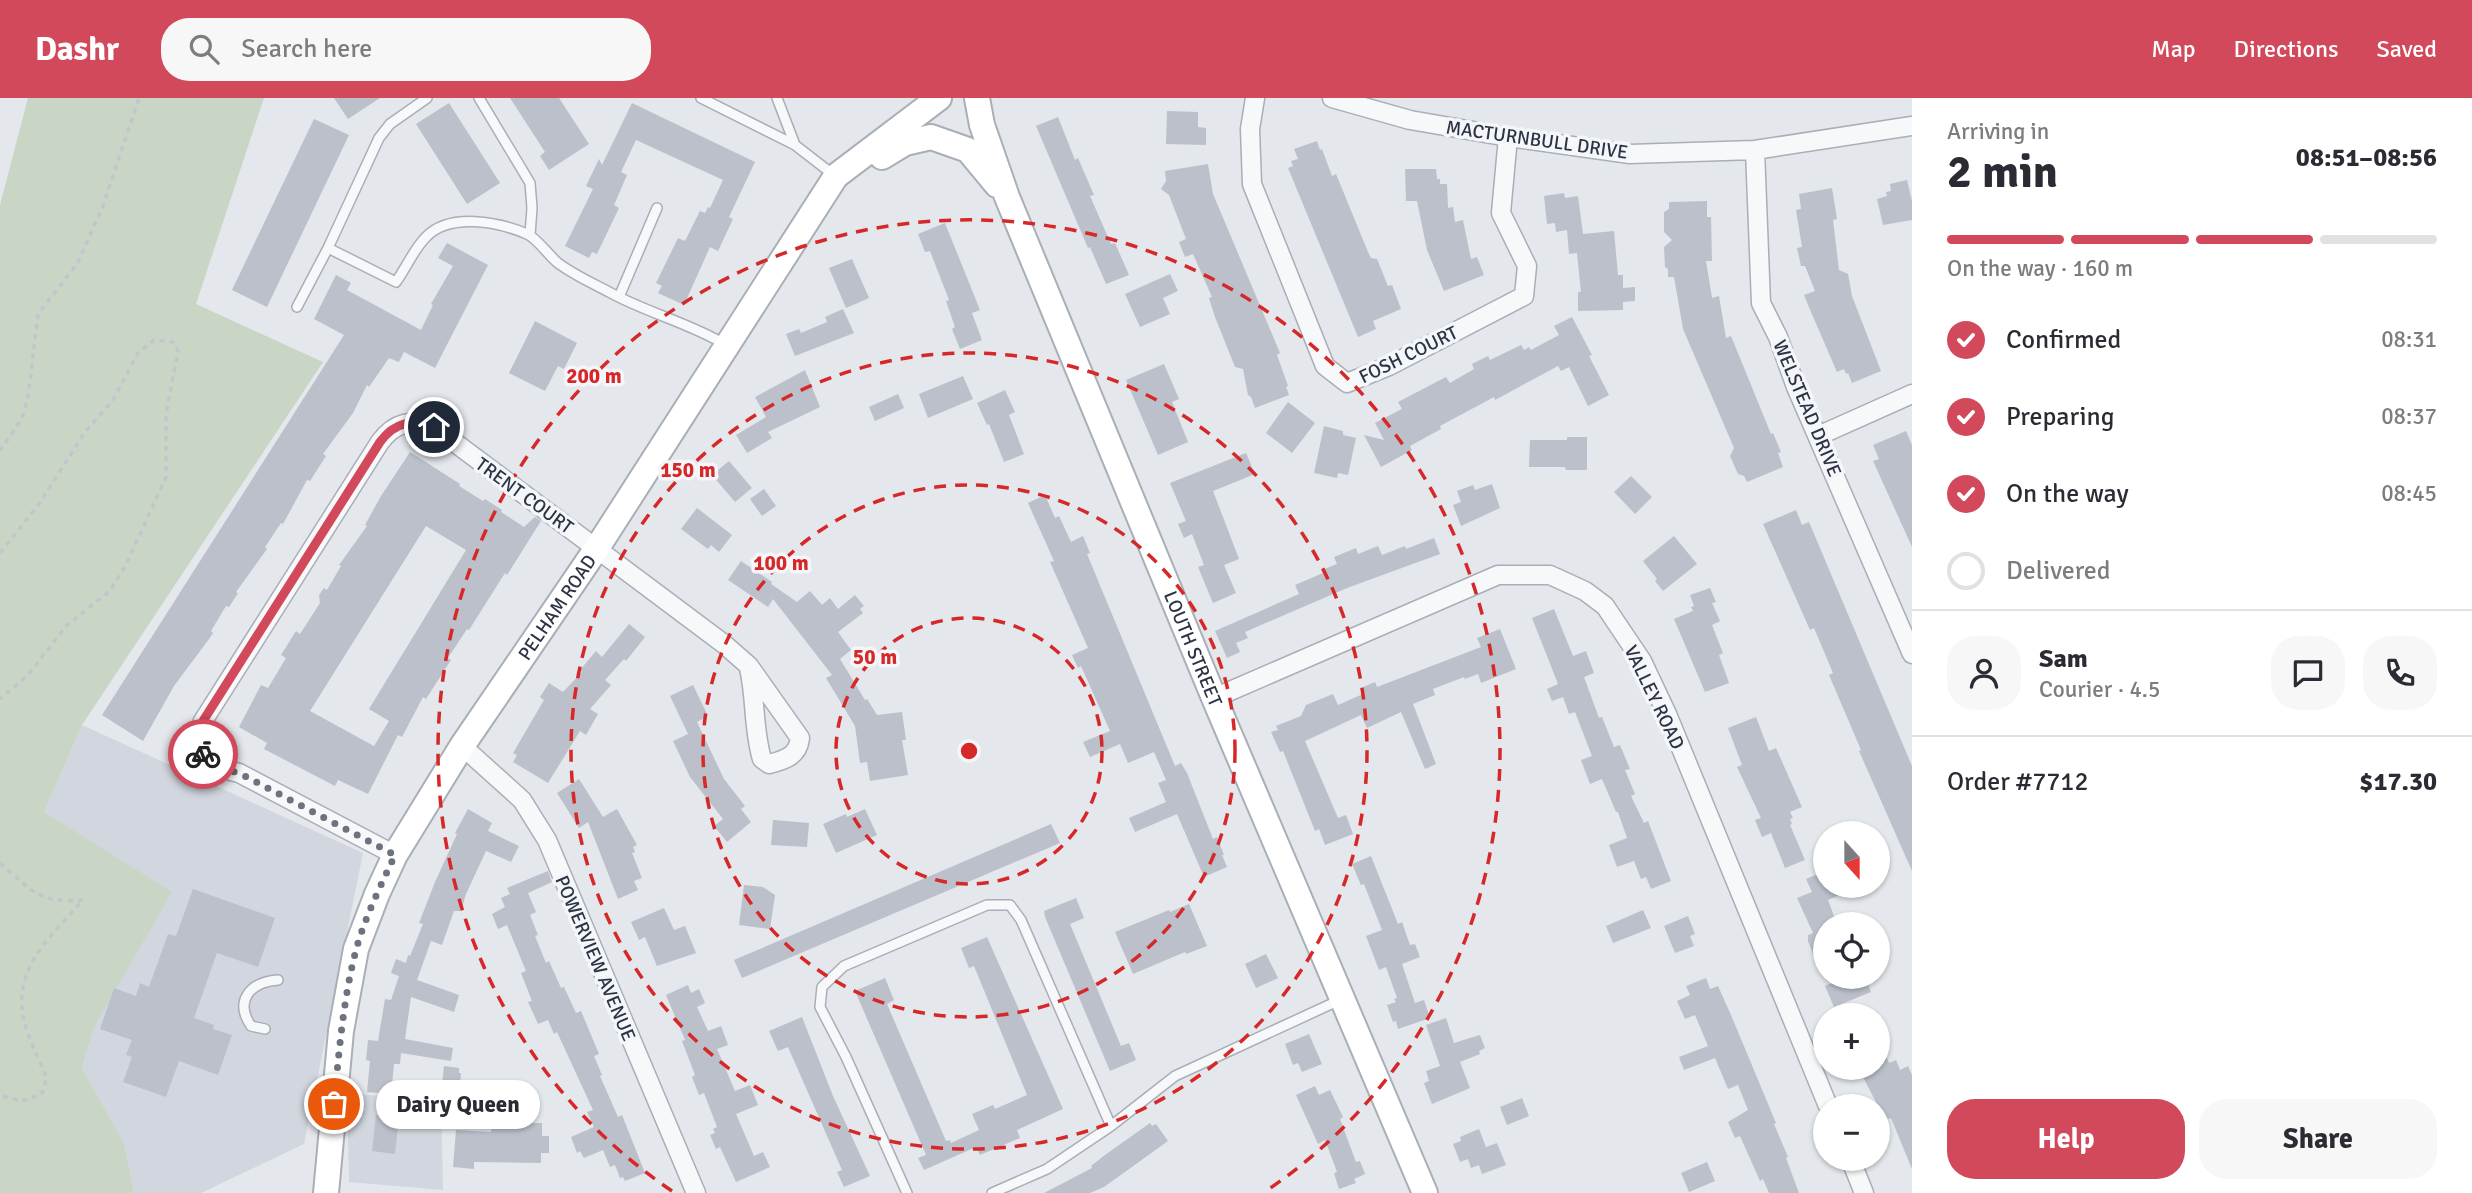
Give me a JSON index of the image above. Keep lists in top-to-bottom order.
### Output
{
  "streets": {
    "main road": ["PELHAM ROAD", "LOUTH STREET"],
    "street": [
      "MACTURNBULL DRIVE",
      "FOSH COURT",
      "WELSTEAD DRIVE",
      "TRENT COURT",
      "VALLEY ROAD",
      "POWERVIEW AVENUE"
    ]
  },
  "crossings": [
    ["MACTURNBULL DRIVE", "FOSH COURT"],
    ["MACTURNBULL DRIVE", "WELSTEAD DRIVE"],
    ["TRENT COURT", "PELHAM ROAD"],
    ["PELHAM ROAD", "POWERVIEW AVENUE"],
    ["LOUTH STREET", "VALLEY ROAD"]
  ],
  "places": ["Dairy Queen"],
  "north": "bottom",
  "page": {
    "header": "Dashr",
    "search": "Search here",
    "nav": ["Map", "Directions", "Saved"],
    "heading": ["2 min", "Arriving in", "08:51–08:56"],
    "panel": [
      "Sam",
      "Courier · 4.5",
      "Order #7712",
      "$17.30"
    ],
    "bar": "On the way · 160 m",
    "list": [
      ["Confirmed", "08:31"],
      ["Preparing", "08:37"],
      ["On the way", "08:45"],
      "Delivered"
    ],
    "map_buttons": ["+", "−"],
    "bubble": "Dairy Queen",
    "buttons": ["Help", "Share"]
  },
  "rings": [
    "200 m",
    "150 m",
    "100 m",
    "50 m"
  ]
}
